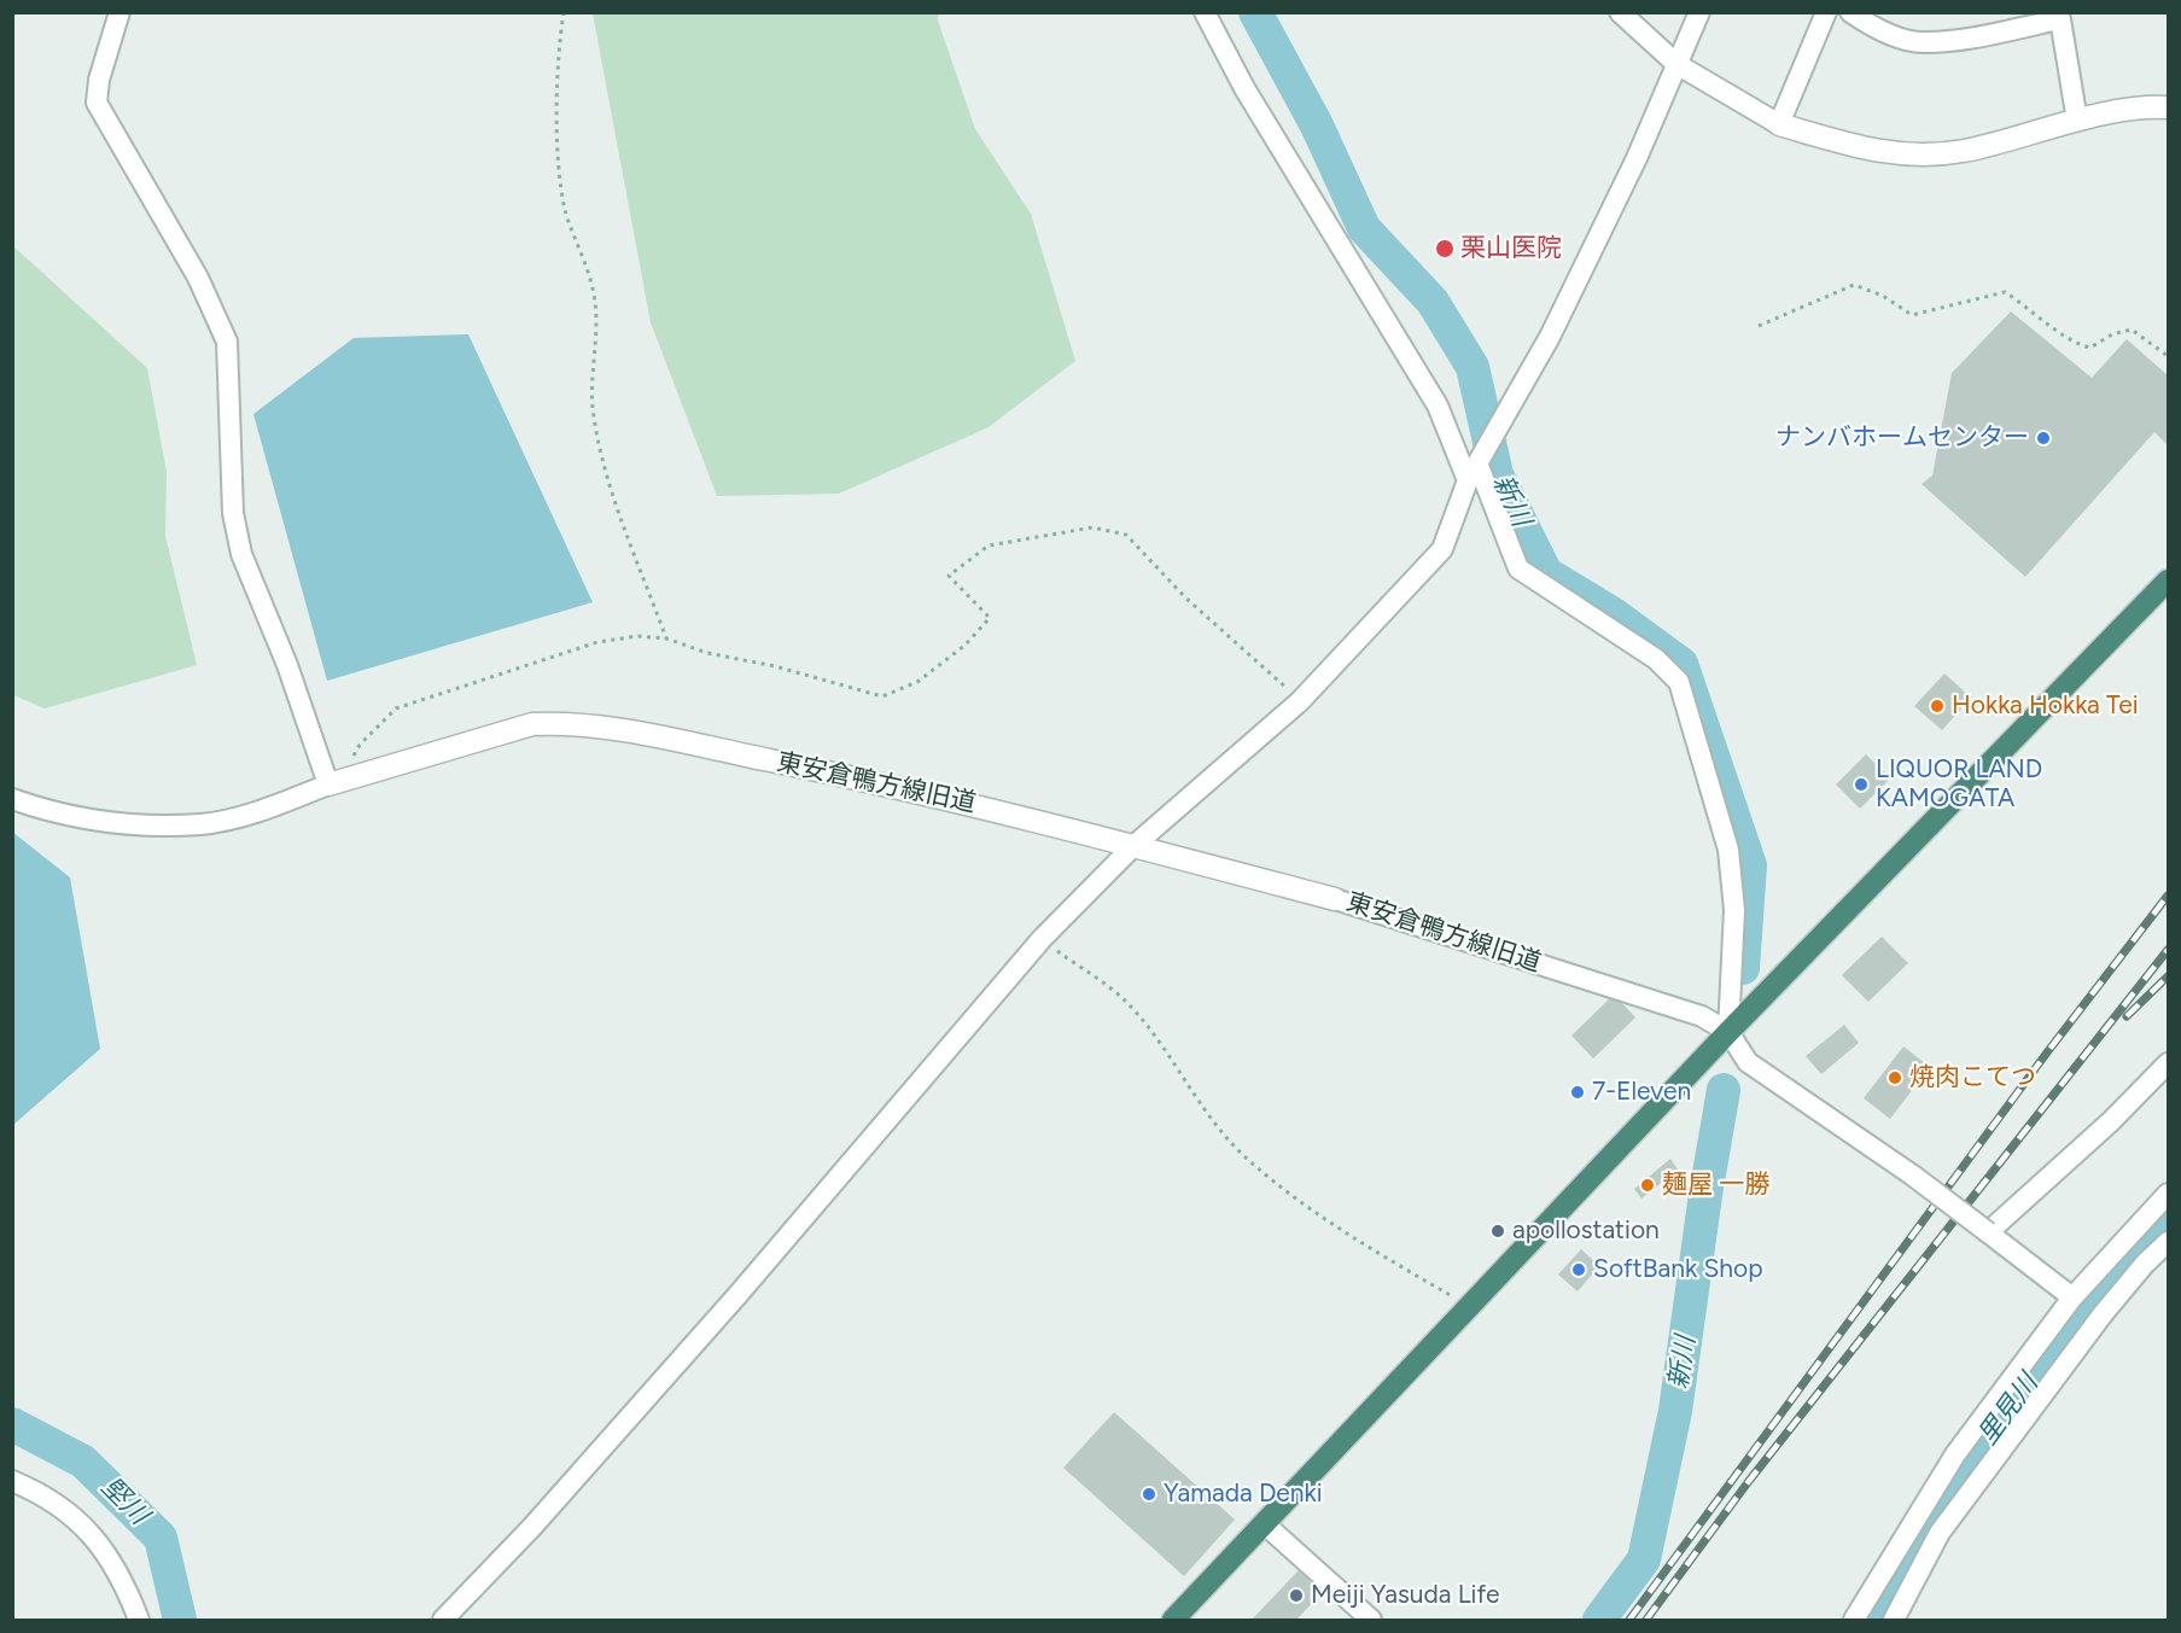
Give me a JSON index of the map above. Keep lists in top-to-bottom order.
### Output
{
  "streets": {
    "street": ["東安倉鴨方線旧道"]
  },
  "water": ["新川", "里見川", "堅川"],
  "places": [
    "栗山医院",
    "ナンバホームセンター",
    "Hokka Hokka Tei",
    "LIQUOR LAND KAMOGATA",
    "焼肉こてつ",
    "7-Eleven",
    "麺屋 一勝",
    "apollostation",
    "SoftBank Shop",
    "Yamada Denki",
    "Meiji Yasuda Life"
  ]
}
